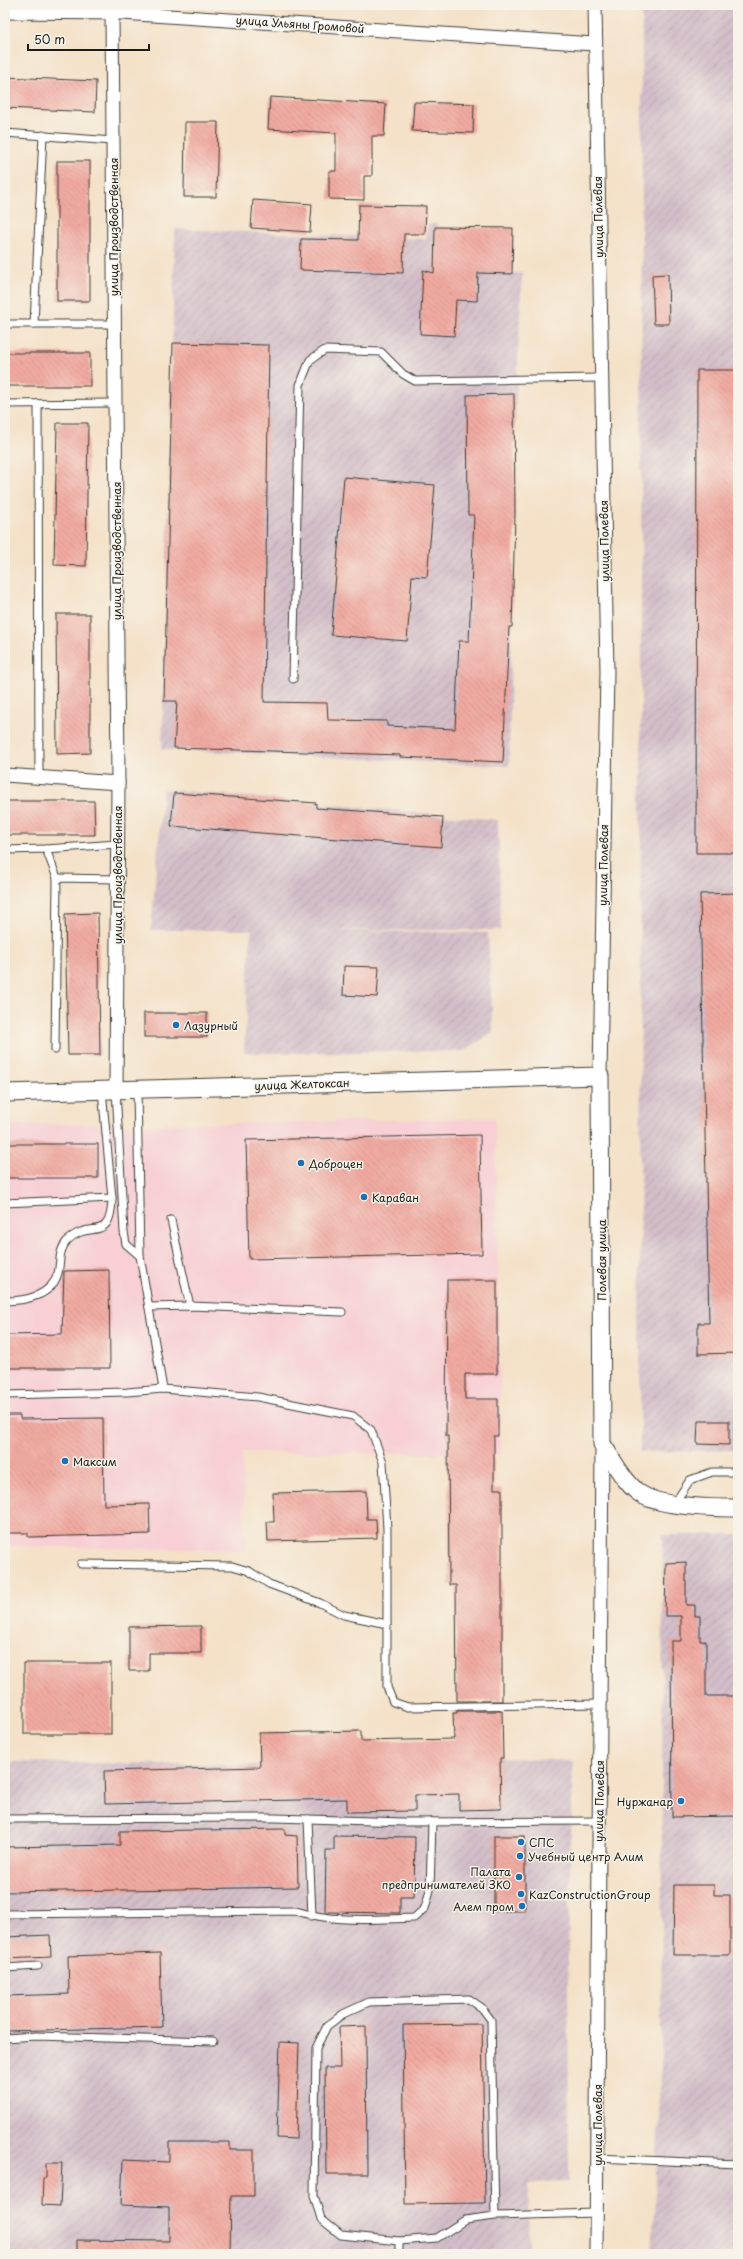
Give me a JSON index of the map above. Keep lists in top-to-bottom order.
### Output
{
  "streets": {
    "street": [
      "улица Ульяны Громовой",
      "улица Полевая",
      "улица Производственная",
      "улица Желтоксан",
      "Полевая улица"
    ]
  },
  "crossings": [
    ["улица Ульяны Громовой", "улица Полевая"],
    ["улица Ульяны Громовой", "улица Производственная"],
    ["улица Полевая", "улица Желтоксан"],
    ["улица Полевая", "Полевая улица"],
    ["улица Производственная", "улица Желтоксан"],
    ["улица Желтоксан", "Полевая улица"]
  ],
  "places": [
    "Лазурный",
    "Доброцен",
    "Караван",
    "Максим",
    "Нуржанар",
    "СПС",
    "Учебный центр Алим",
    "Палата предпринимателей ЗКО",
    "KazConstructionGroup",
    "Алем пром"
  ],
  "scale_bar": "50 m"
}
